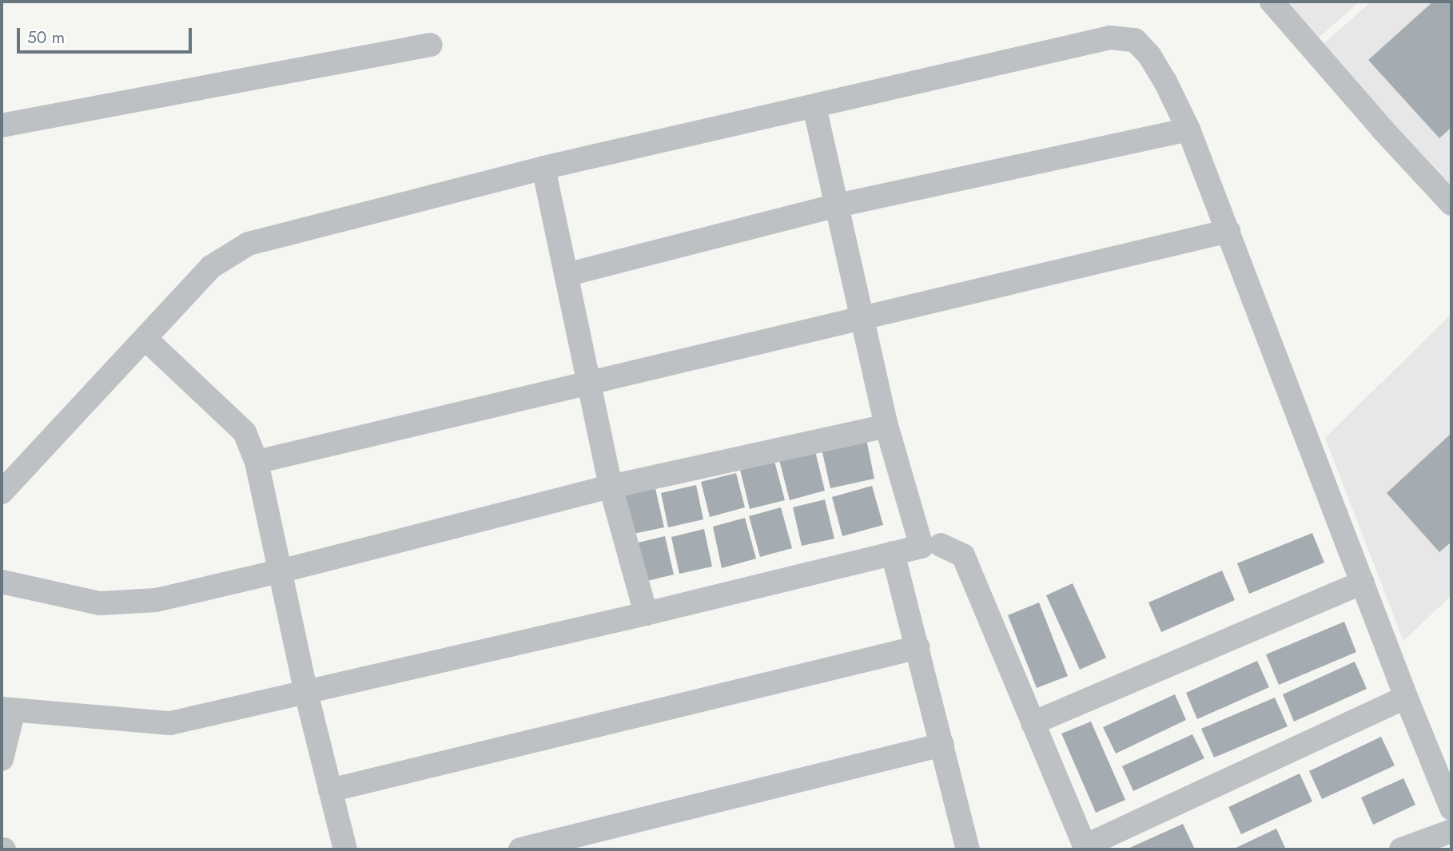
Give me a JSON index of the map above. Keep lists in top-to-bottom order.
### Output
{
  "scale_bar": "50 m"
}
